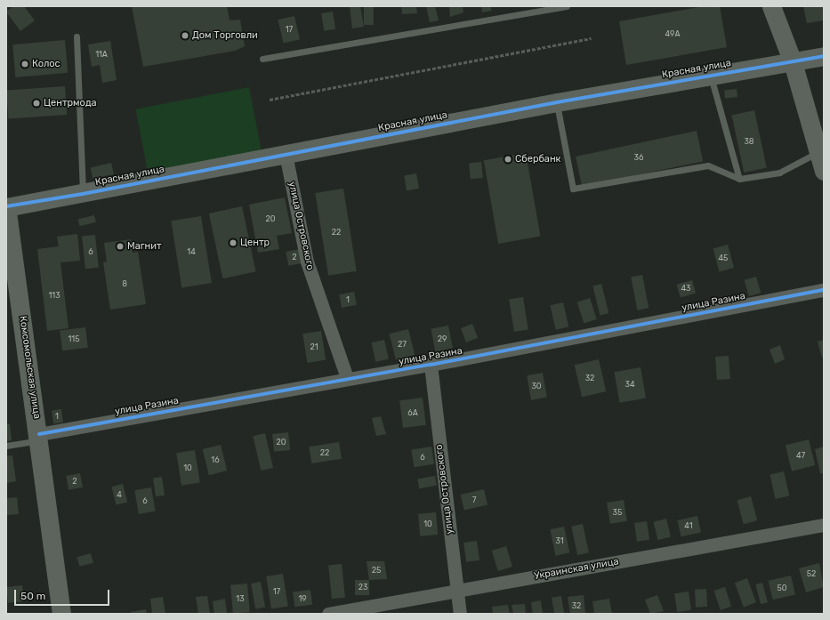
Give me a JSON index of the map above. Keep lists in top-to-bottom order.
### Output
{
  "streets": {
    "street": [
      "Красная улица",
      "улица Островского",
      "улица Разина",
      "Комсомольская улица",
      "Украинская улица"
    ]
  },
  "crossings": [
    ["Красная улица", "улица Островского"],
    ["Красная улица", "Комсомольская улица"],
    ["улица Островского", "улица Разина"],
    ["улица Островского", "Украинская улица"],
    ["улица Разина", "Комсомольская улица"]
  ],
  "places": [
    "Дом Торговли",
    "Колос",
    "Центрмода",
    "Сбербанк",
    "Центр",
    "Магнит"
  ],
  "house_numbers": [
    "17",
    "49А",
    "11А",
    "38",
    "36",
    "20",
    "22",
    "6",
    "14",
    "2",
    "45",
    "8",
    "43",
    "113",
    "1",
    "115",
    "29",
    "27",
    "21",
    "32",
    "34",
    "30",
    "6А",
    "1",
    "20",
    "22",
    "47",
    "6",
    "16",
    "10",
    "2",
    "4",
    "7",
    "6",
    "35",
    "10",
    "41",
    "31",
    "25",
    "52",
    "23",
    "50",
    "17",
    "13",
    "19",
    "32"
  ],
  "scale_bar": "50 m"
}
